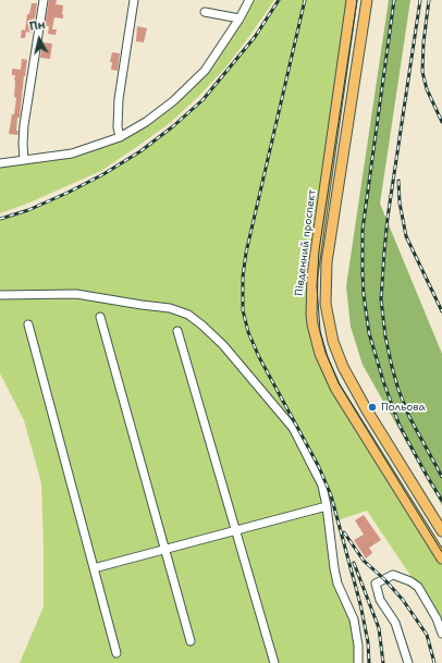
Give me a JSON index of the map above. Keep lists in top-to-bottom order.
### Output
{
  "streets": {
    "main road": ["Південний проспект"]
  },
  "places": ["Польова"],
  "north": "top"
}
